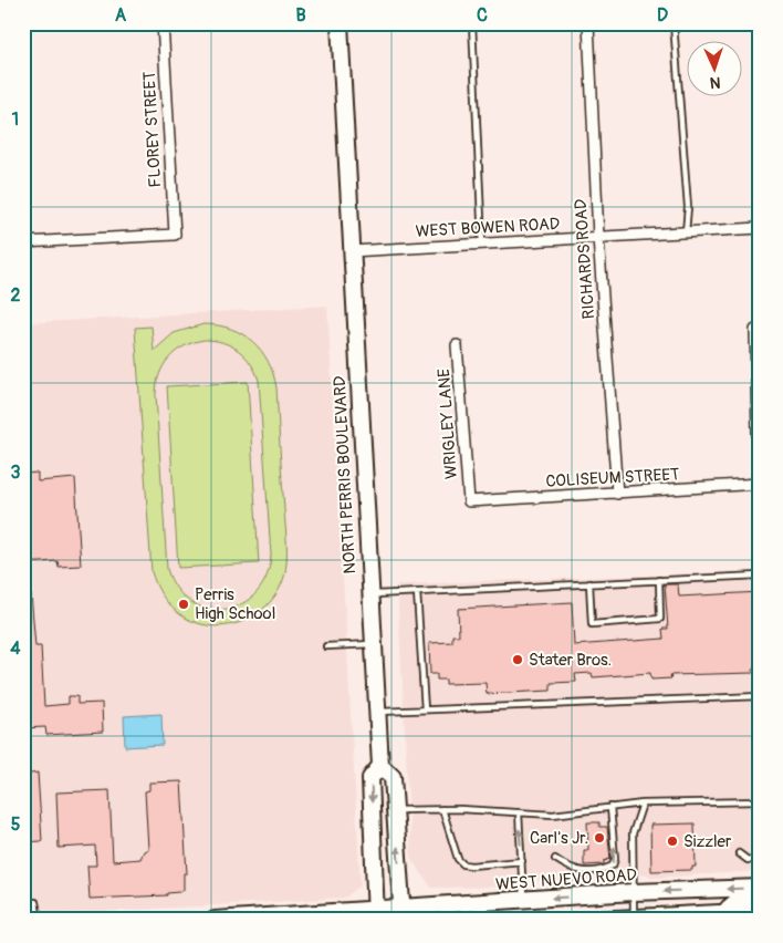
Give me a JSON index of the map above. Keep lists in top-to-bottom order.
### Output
{
  "streets": {
    "main road": ["NORTH PERRIS BOULEVARD", "WEST NUEVO ROAD"],
    "street": [
      "FLOREY STREET",
      "WEST BOWEN ROAD",
      "RICHARDS ROAD",
      "WRIGLEY LANE",
      "COLISEUM STREET"
    ]
  },
  "crossings": [
    ["WEST BOWEN ROAD", "RICHARDS ROAD"],
    ["WEST BOWEN ROAD", "NORTH PERRIS BOULEVARD"],
    ["RICHARDS ROAD", "COLISEUM STREET"],
    ["WRIGLEY LANE", "COLISEUM STREET"],
    ["NORTH PERRIS BOULEVARD", "WEST NUEVO ROAD"]
  ],
  "places": [
    "Perris High School",
    "Stater Bros.",
    "Carl's Jr.",
    "Sizzler"
  ],
  "north": "bottom",
  "grid": {
    "columns": [
      "A",
      "B",
      "C",
      "D"
    ],
    "rows": [
      "1",
      "2",
      "3",
      "4",
      "5"
    ]
  }
}
